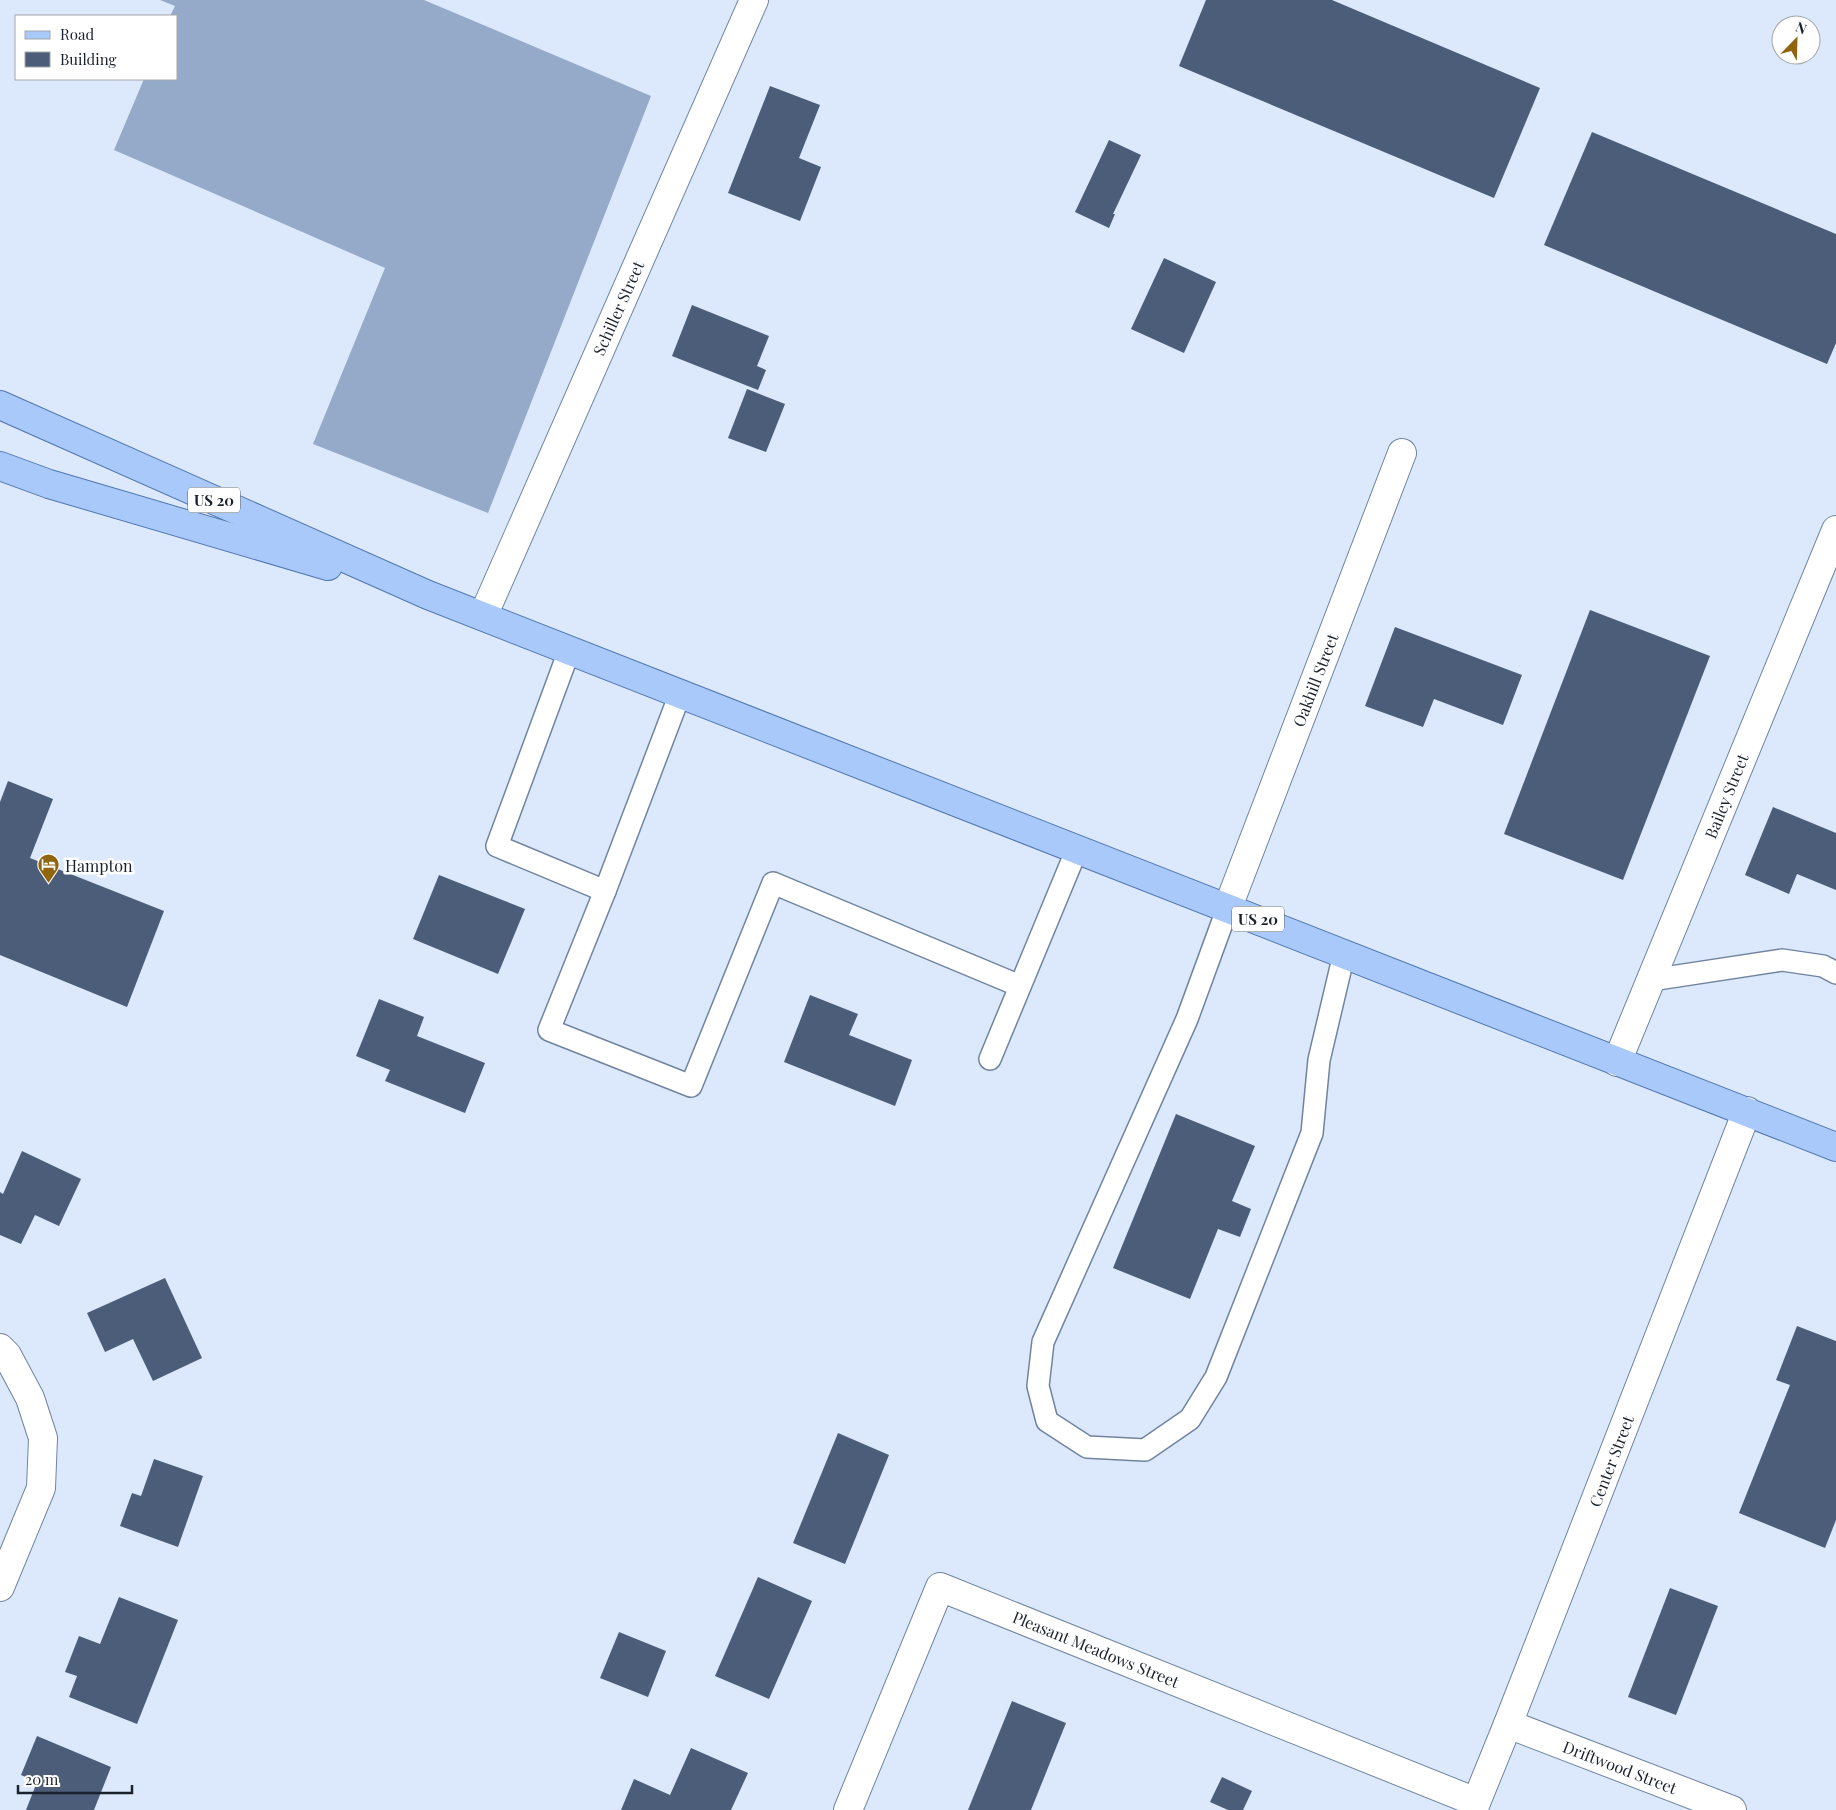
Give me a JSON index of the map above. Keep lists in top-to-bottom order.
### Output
{
  "streets": {
    "main road": ["US 20"],
    "street": [
      "Schiller Street",
      "Oakhill Street",
      "Bailey Street",
      "Center Street",
      "Pleasant Meadows Street",
      "Driftwood Street"
    ]
  },
  "crossings": [
    ["Schiller Street", "US 20"],
    ["US 20", "Oakhill Street"],
    ["US 20", "Bailey Street"],
    ["US 20", "Center Street"],
    ["Center Street", "Pleasant Meadows Street"],
    ["Center Street", "Driftwood Street"]
  ],
  "places": {
    "hotel": ["Hampton"]
  },
  "legend": ["Road", "Building"],
  "scale_bar": "20 m",
  "north": "top right"
}
